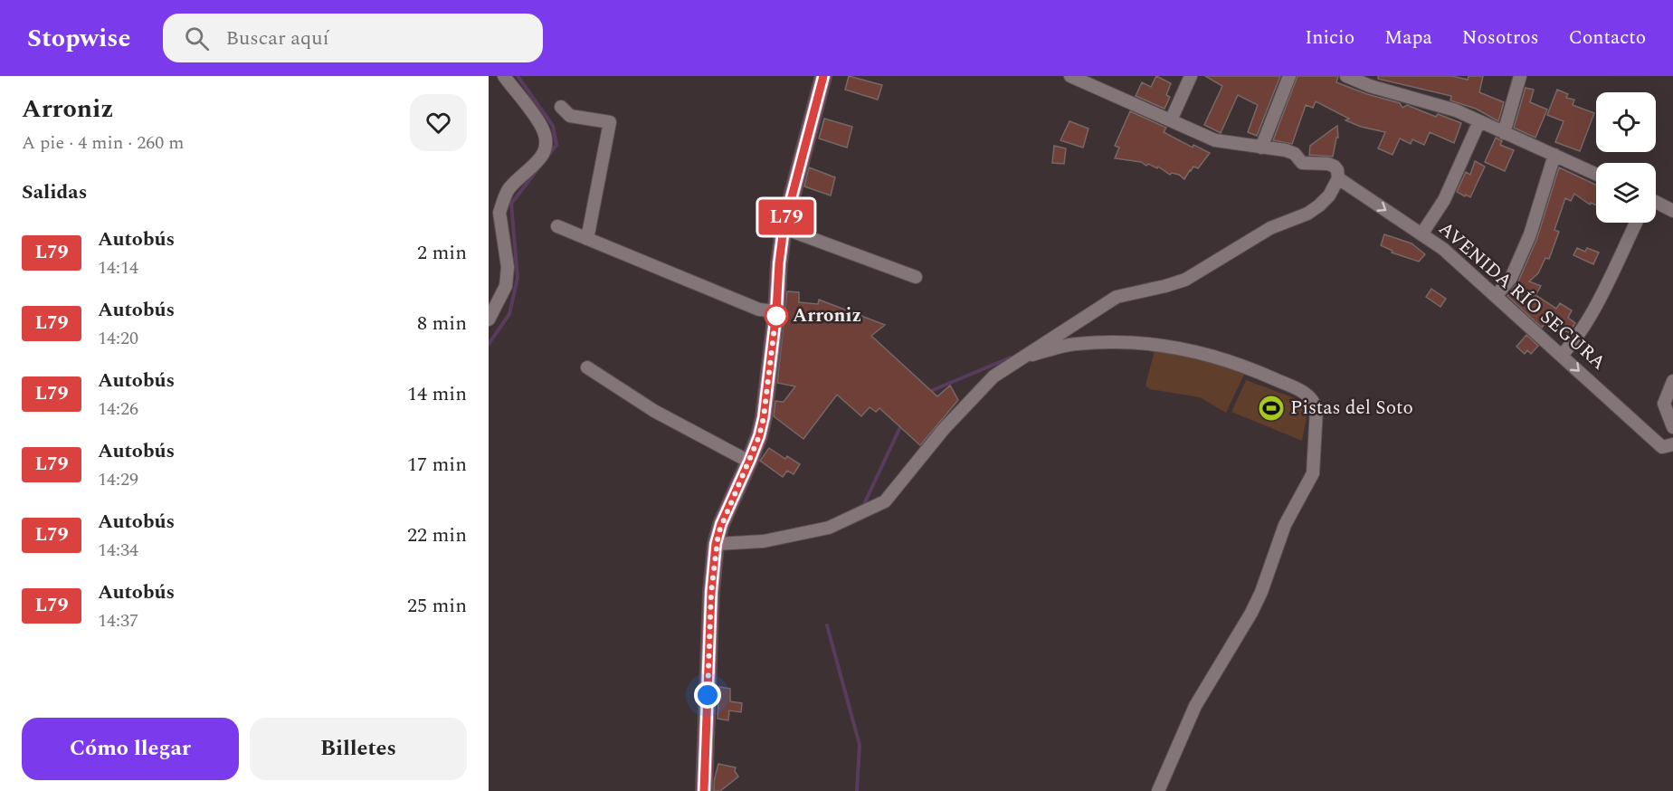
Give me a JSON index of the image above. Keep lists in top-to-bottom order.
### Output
{
  "streets": {
    "street": ["AVENIDA RÍO SEGURA"]
  },
  "one_way": ["AVENIDA RÍO SEGURA"],
  "places": {
    "other": ["Arroniz"],
    "sports": ["Pistas del Soto"]
  },
  "lines": ["bus line L79"],
  "page": {
    "header": "Stopwise",
    "search": "Buscar aquí",
    "nav": [
      "Inicio",
      "Mapa",
      "Nosotros",
      "Contacto"
    ],
    "heading": [
      ["Arroniz", "A pie · 4 min · 260 m"],
      "Salidas"
    ],
    "on_map": "L79",
    "list": [
      {
        "mark": "L79",
        "name": "Autobús",
        "note": "14:14",
        "value": "2 min"
      },
      {
        "mark": "L79",
        "name": "Autobús",
        "note": "14:20",
        "value": "8 min"
      },
      {
        "mark": "L79",
        "name": "Autobús",
        "note": "14:26",
        "value": "14 min"
      },
      {
        "mark": "L79",
        "name": "Autobús",
        "note": "14:29",
        "value": "17 min"
      },
      {
        "mark": "L79",
        "name": "Autobús",
        "note": "14:34",
        "value": "22 min"
      },
      {
        "mark": "L79",
        "name": "Autobús",
        "note": "14:37",
        "value": "25 min"
      }
    ],
    "buttons": ["Cómo llegar", "Billetes"]
  }
}
